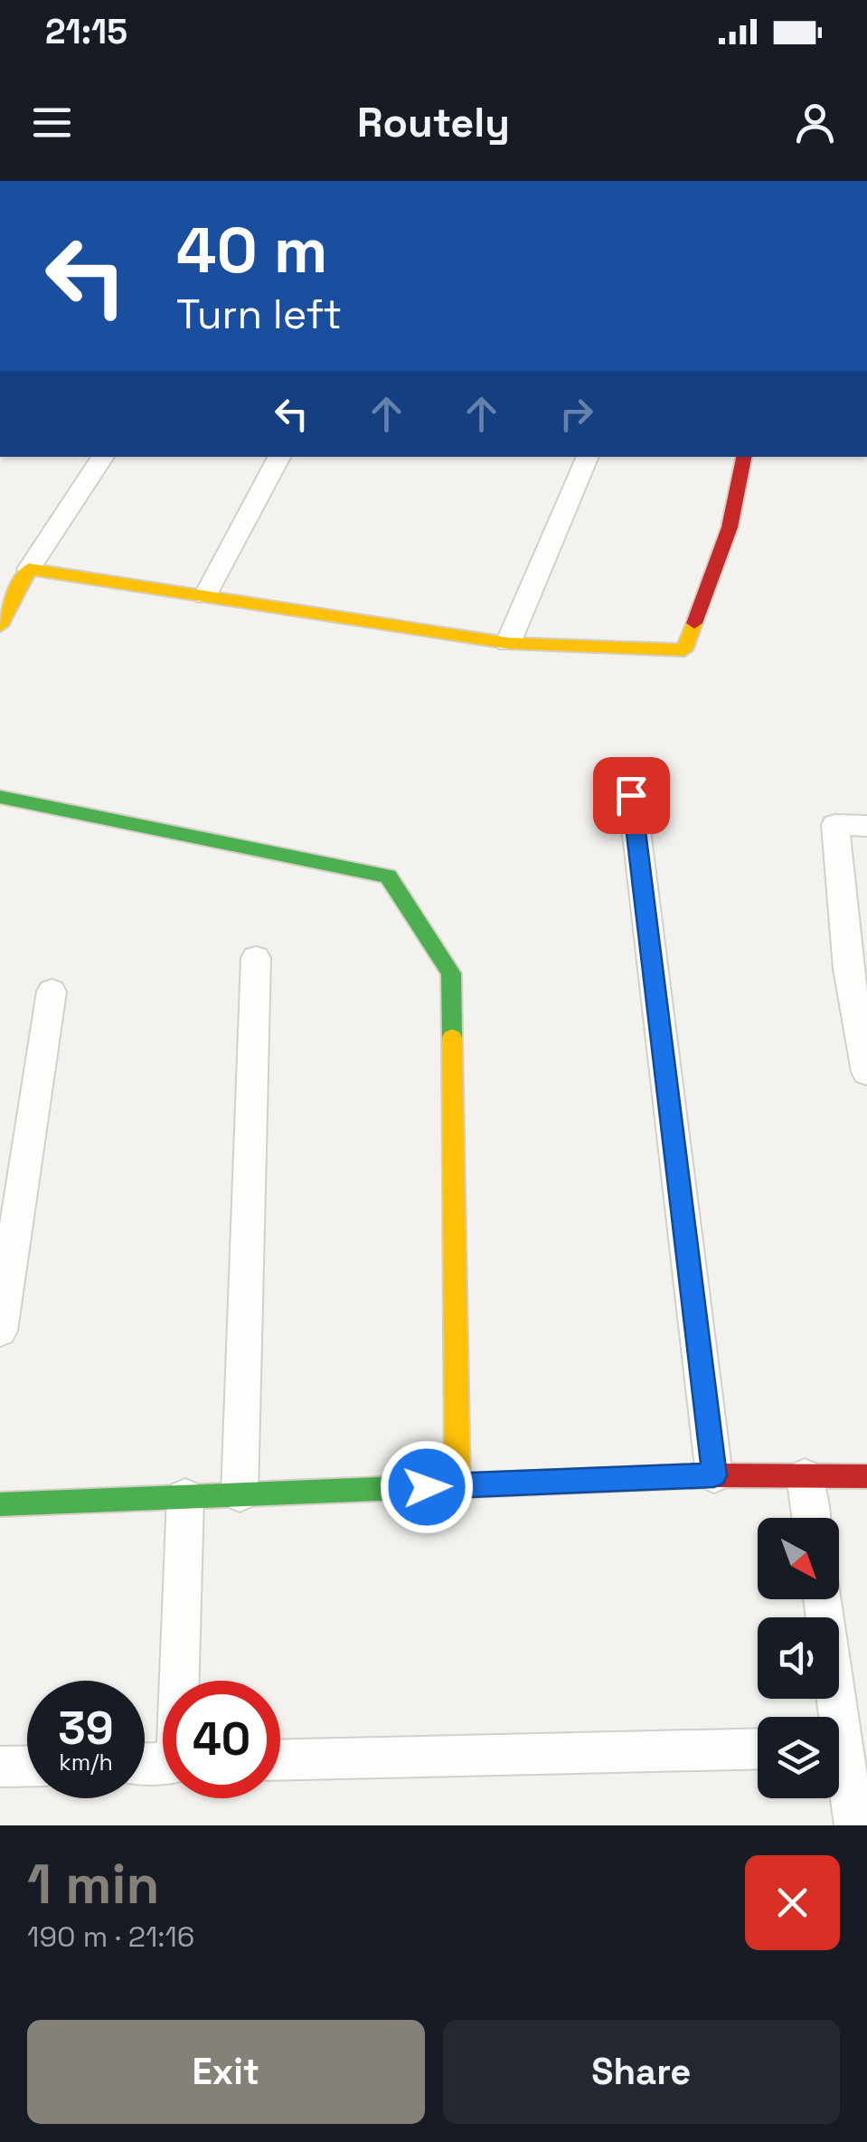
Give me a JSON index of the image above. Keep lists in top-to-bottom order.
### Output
{
  "north": "bottom right",
  "page": {
    "status": "21:15",
    "header": "Routely",
    "turn": ["40 m", "Turn left"],
    "speed": "39 km/h",
    "limit": "40",
    "heading": ["1 min", "190 m · 21:16"],
    "buttons": ["Exit", "Share"]
  }
}
